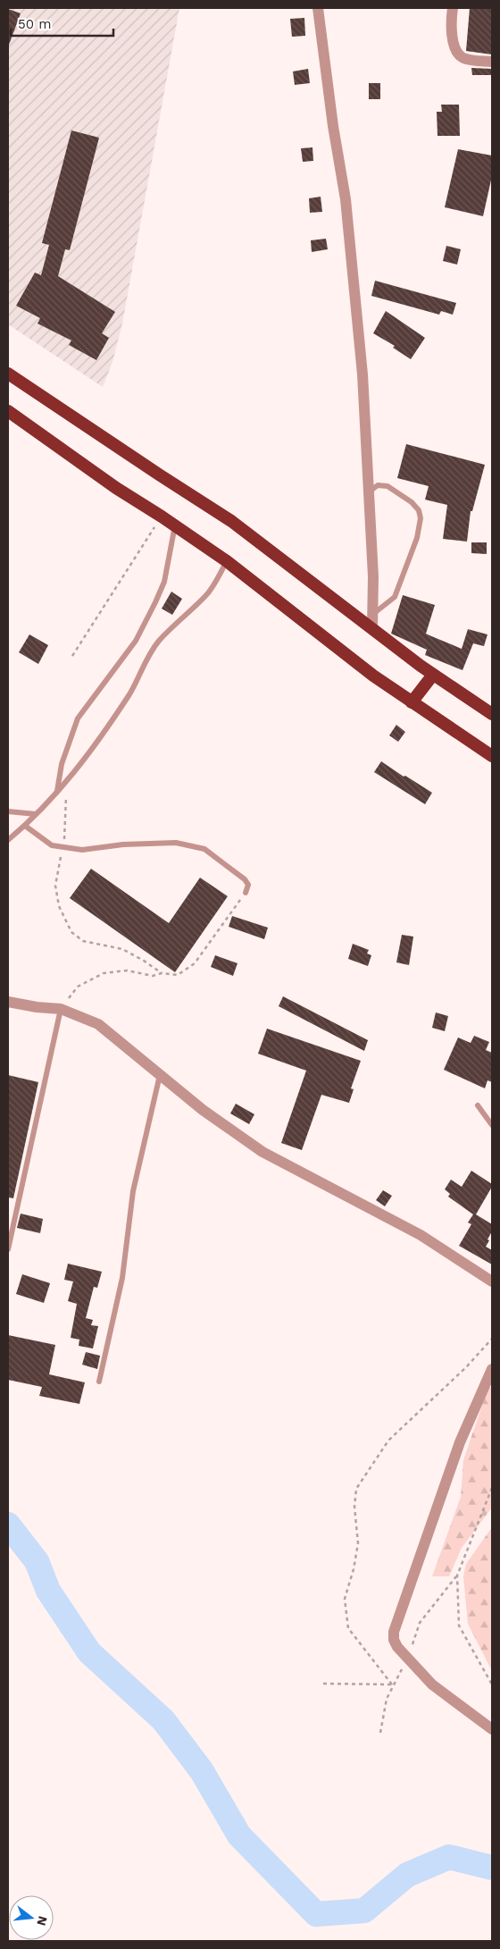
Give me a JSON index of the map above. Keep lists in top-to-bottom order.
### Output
{
  "scale_bar": "50 m",
  "north": "right"
}
